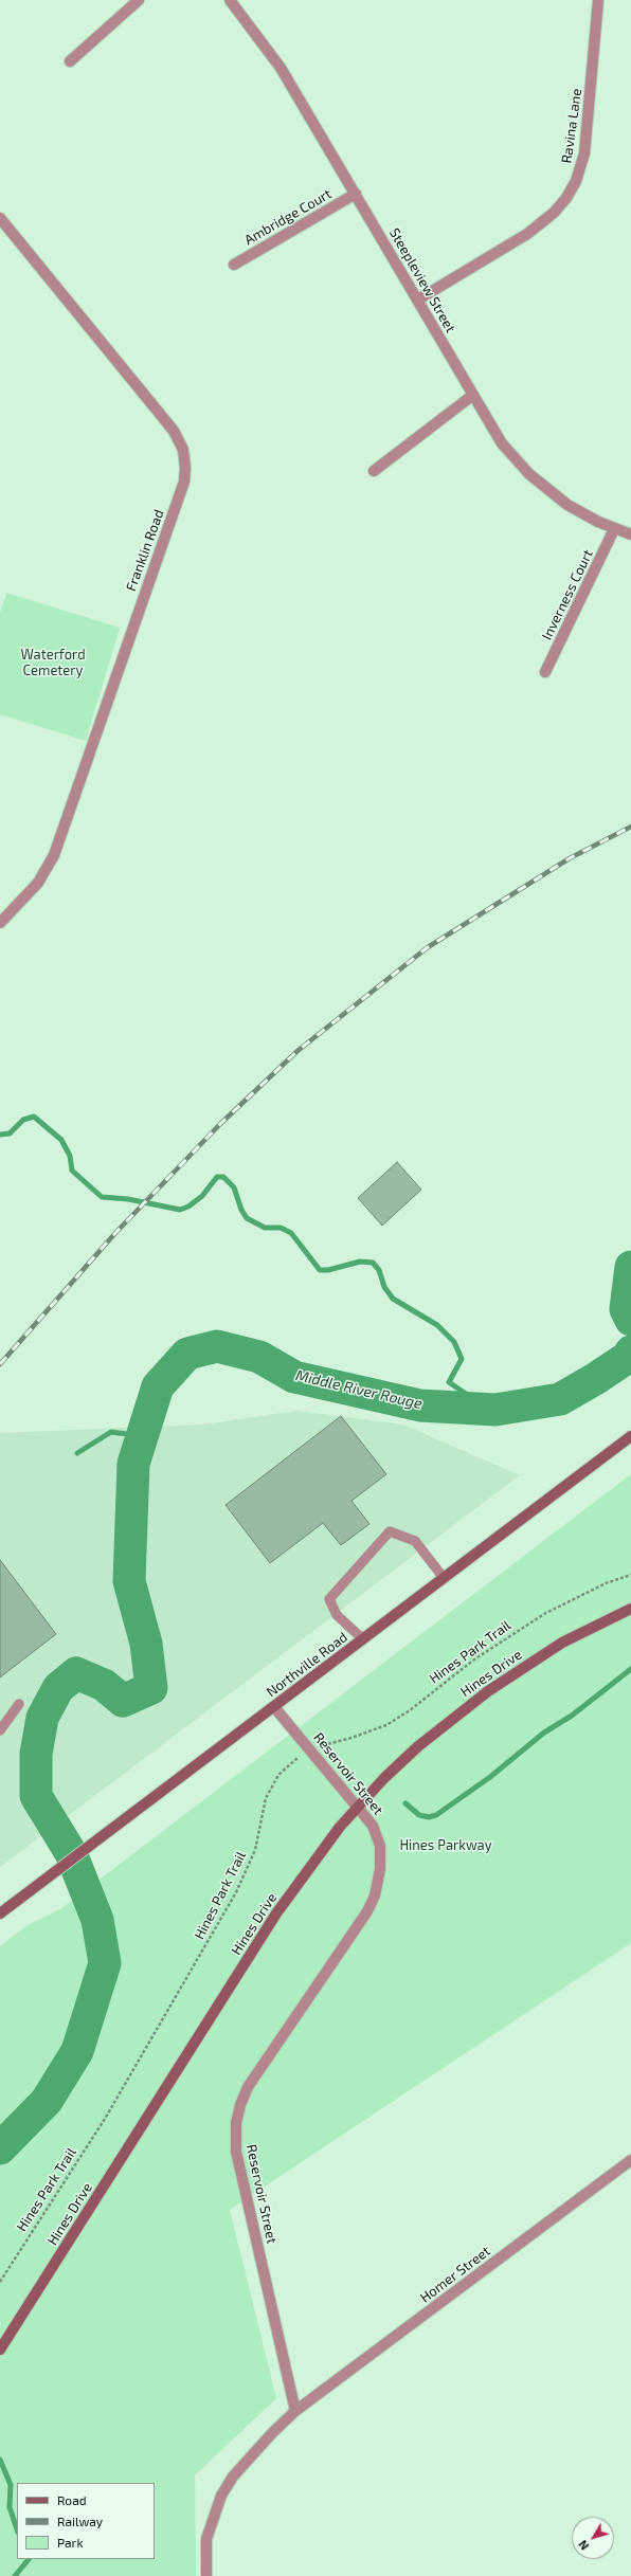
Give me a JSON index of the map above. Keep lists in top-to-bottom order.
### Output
{
  "streets": {
    "street": [
      "Ravina Lane",
      "Ambridge Court",
      "Steepleview Street",
      "Franklin Road",
      "Inverness Court",
      "Northville Road",
      "Hines Drive",
      "Reservoir Street",
      "Homer Street"
    ],
    "path": ["Hines Park Trail"]
  },
  "crossings": [
    ["Ravina Lane", "Steepleview Street"],
    ["Ambridge Court", "Steepleview Street"],
    ["Steepleview Street", "Inverness Court"],
    ["Hines Park Trail", "Reservoir Street"],
    ["Northville Road", "Reservoir Street"],
    ["Hines Drive", "Reservoir Street"],
    ["Reservoir Street", "Homer Street"]
  ],
  "water": ["Middle River Rouge"],
  "parks": ["Waterford Cemetery", "Hines Parkway"],
  "legend": ["Road", "Railway", "Park"],
  "north": "bottom left"
}
